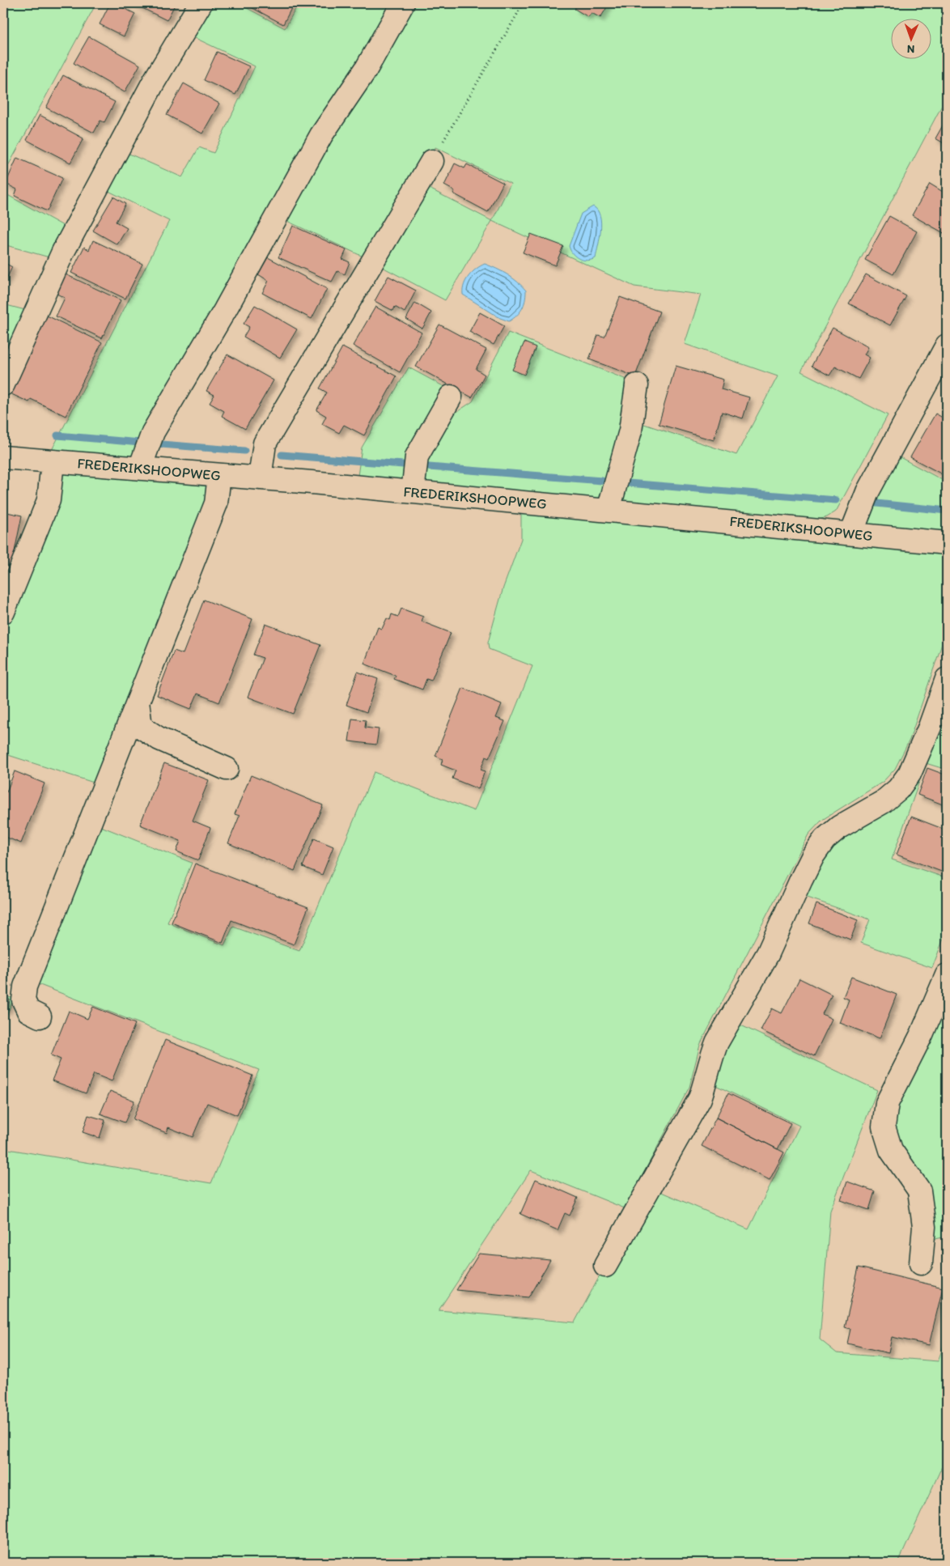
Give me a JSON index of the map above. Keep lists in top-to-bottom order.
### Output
{
  "streets": {
    "street": ["FREDERIKSHOOPWEG"]
  },
  "north": "bottom"
}
